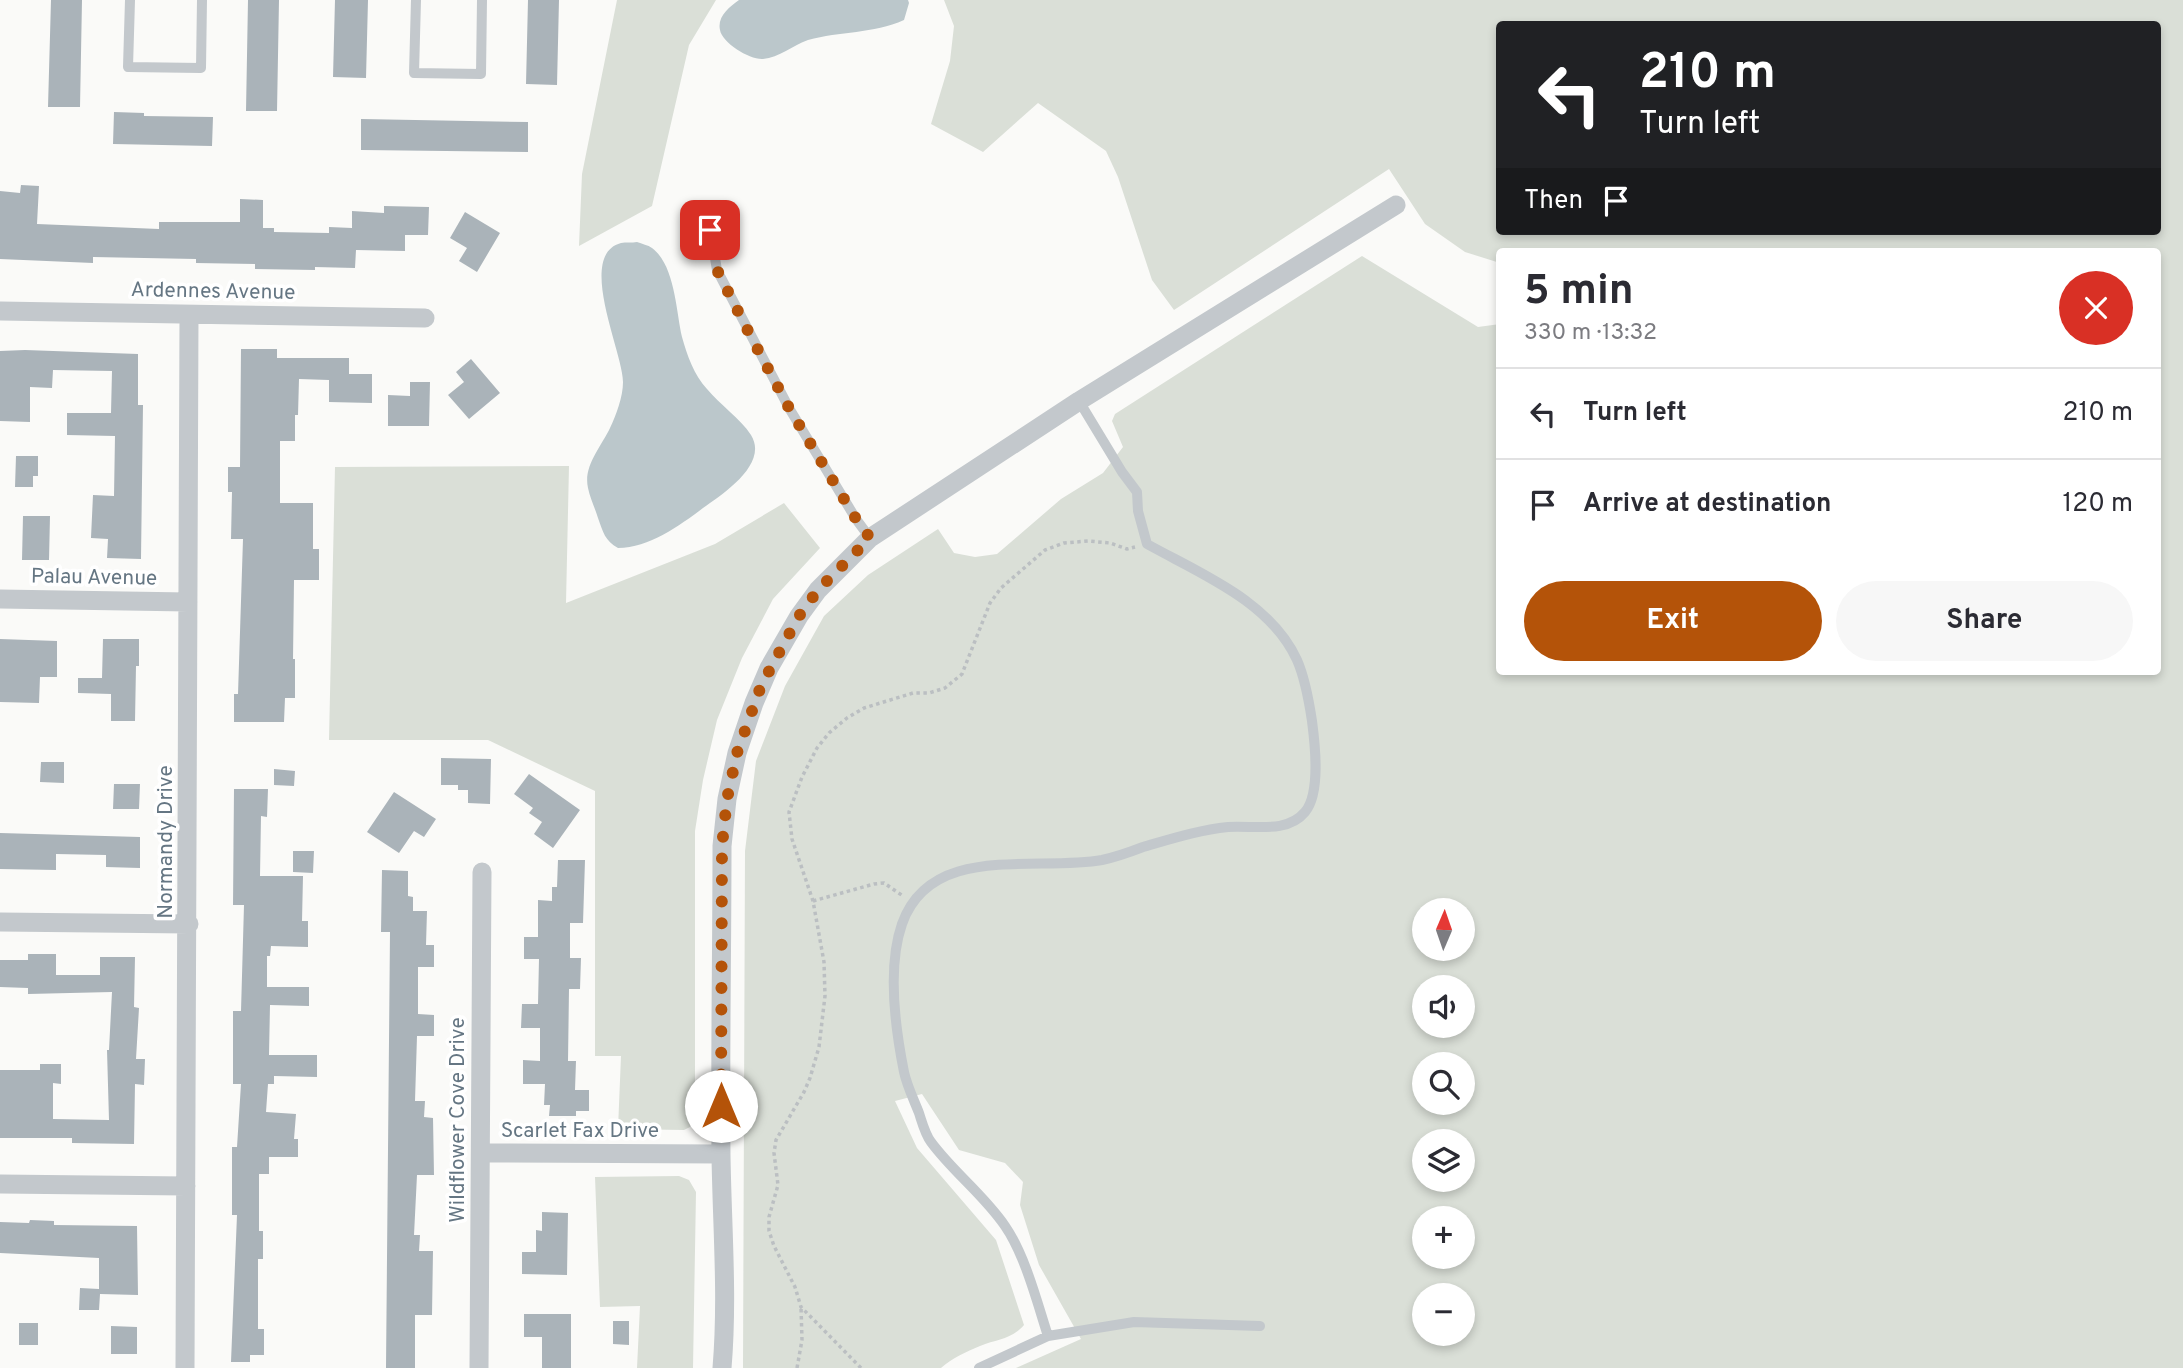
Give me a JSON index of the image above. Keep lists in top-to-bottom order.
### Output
{
  "streets": {
    "street": [
      "Ardennes Avenue",
      "Palau Avenue",
      "Normandy Drive",
      "Wildflower Cove Drive",
      "Scarlet Fax Drive"
    ]
  },
  "crossings": [
    ["Ardennes Avenue", "Normandy Drive"],
    ["Palau Avenue", "Normandy Drive"],
    ["Wildflower Cove Drive", "Scarlet Fax Drive"]
  ],
  "north": "top",
  "page": {
    "turn": ["210 m", "Turn left"],
    "then": "Then",
    "heading": ["5 min", "330 m · 13:32"],
    "list": [
      {
        "name": "Turn left",
        "value": "210 m"
      },
      {
        "name": "Arrive at destination",
        "value": "120 m"
      }
    ],
    "buttons": ["Exit", "Share"],
    "map_buttons": ["+", "−"]
  }
}
